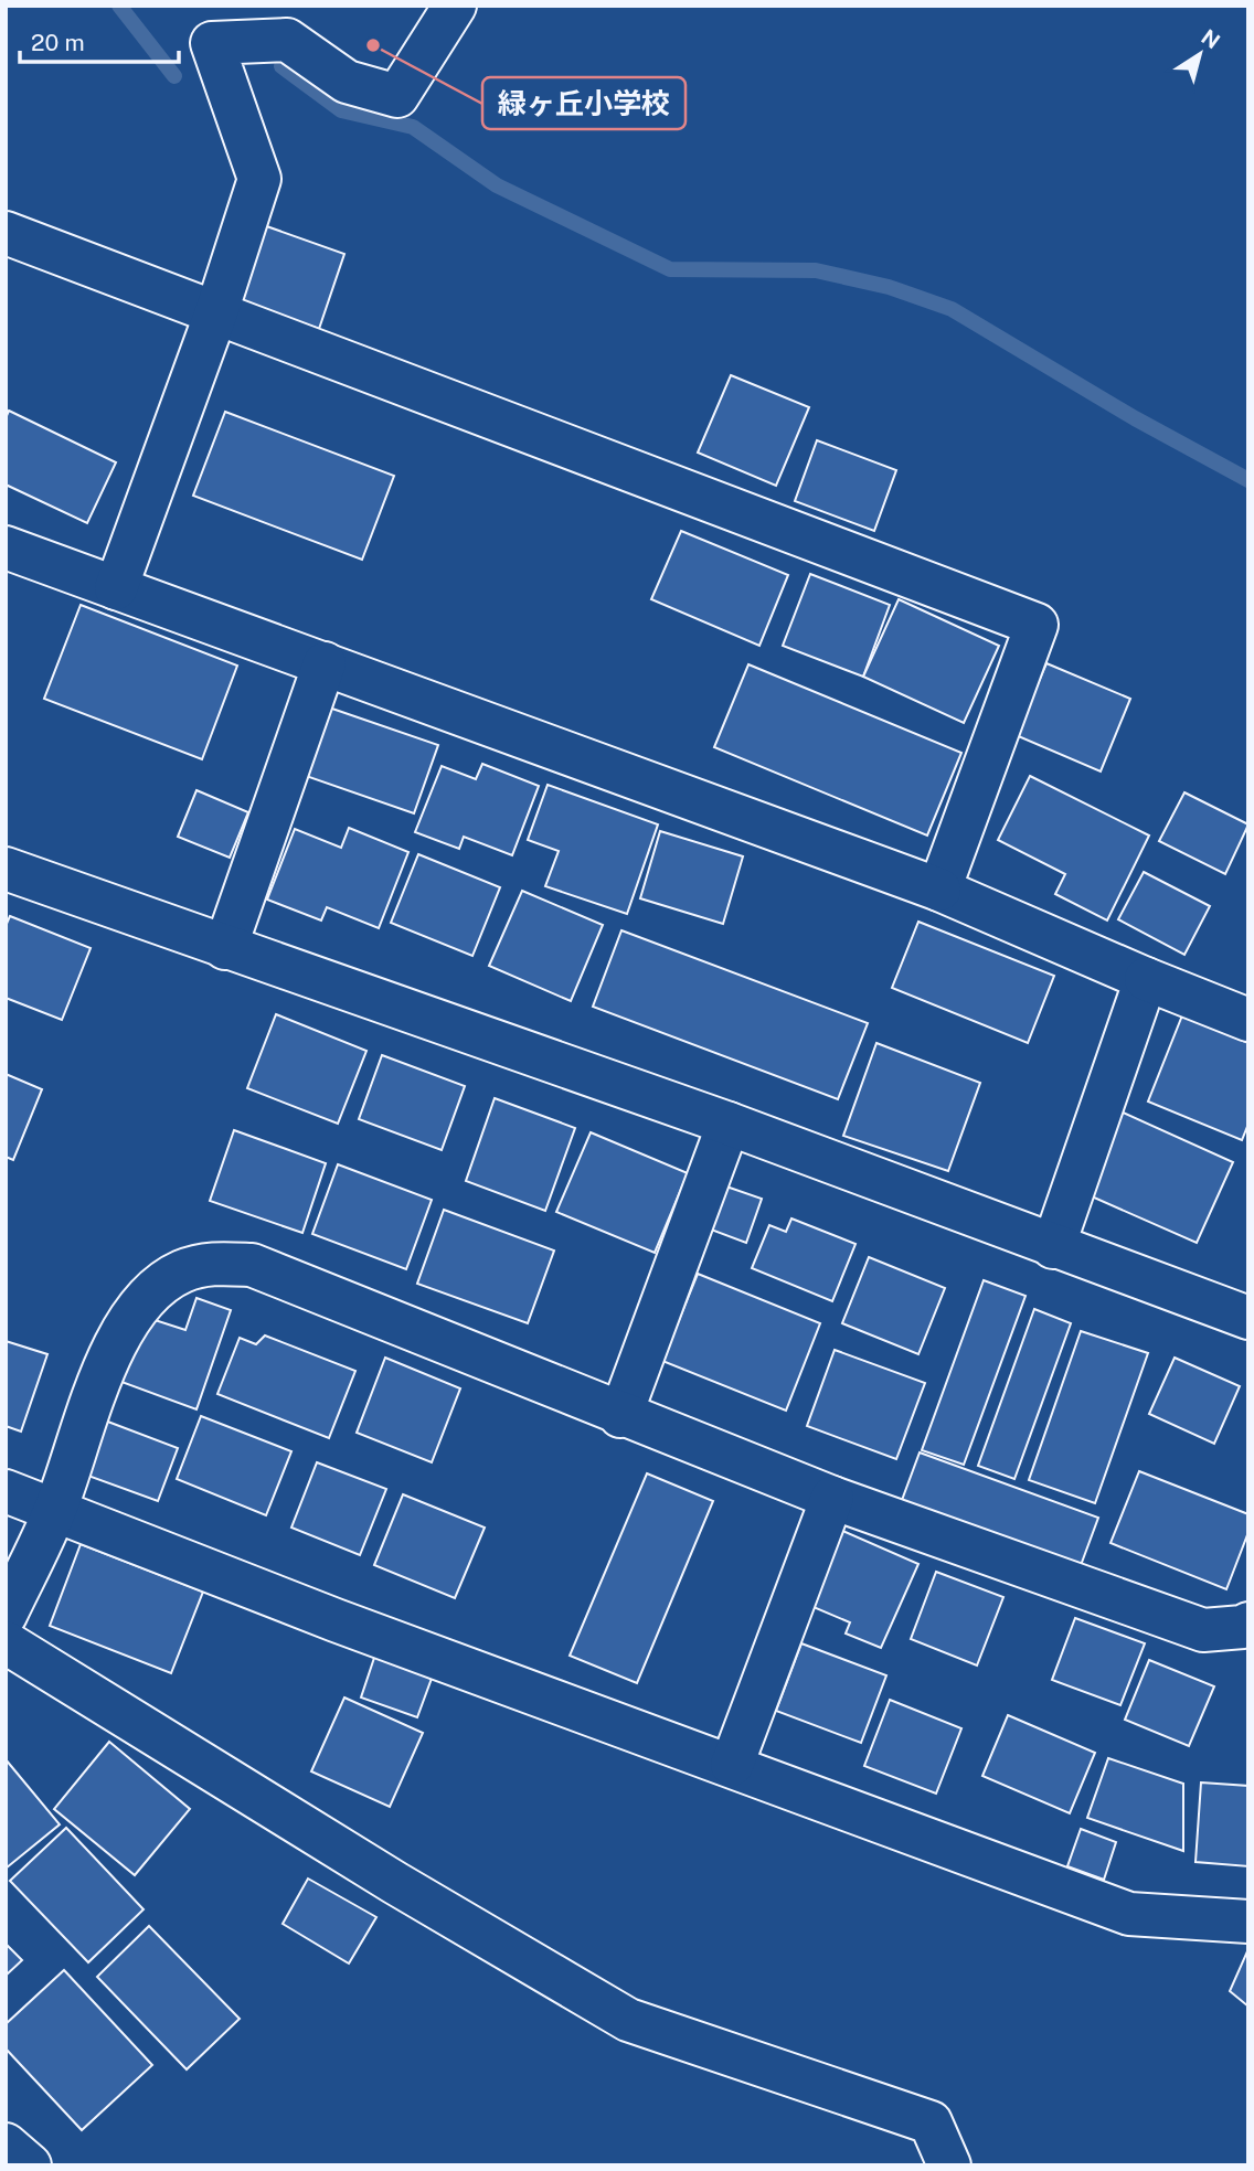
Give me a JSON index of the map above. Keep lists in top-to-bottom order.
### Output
{
  "places": ["緑ヶ丘小学校"],
  "scale_bar": "20 m",
  "north": "top right"
}
